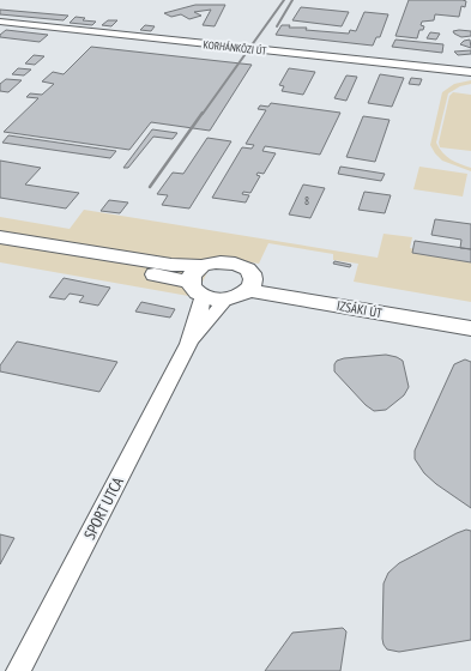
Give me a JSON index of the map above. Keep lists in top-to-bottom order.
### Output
{
  "streets": {
    "main road": ["IZSÁKI ÚT"],
    "street": ["KORHÁNKÖZI ÚT", "SPORT UTCA"]
  },
  "house_numbers": ["8"]
}
